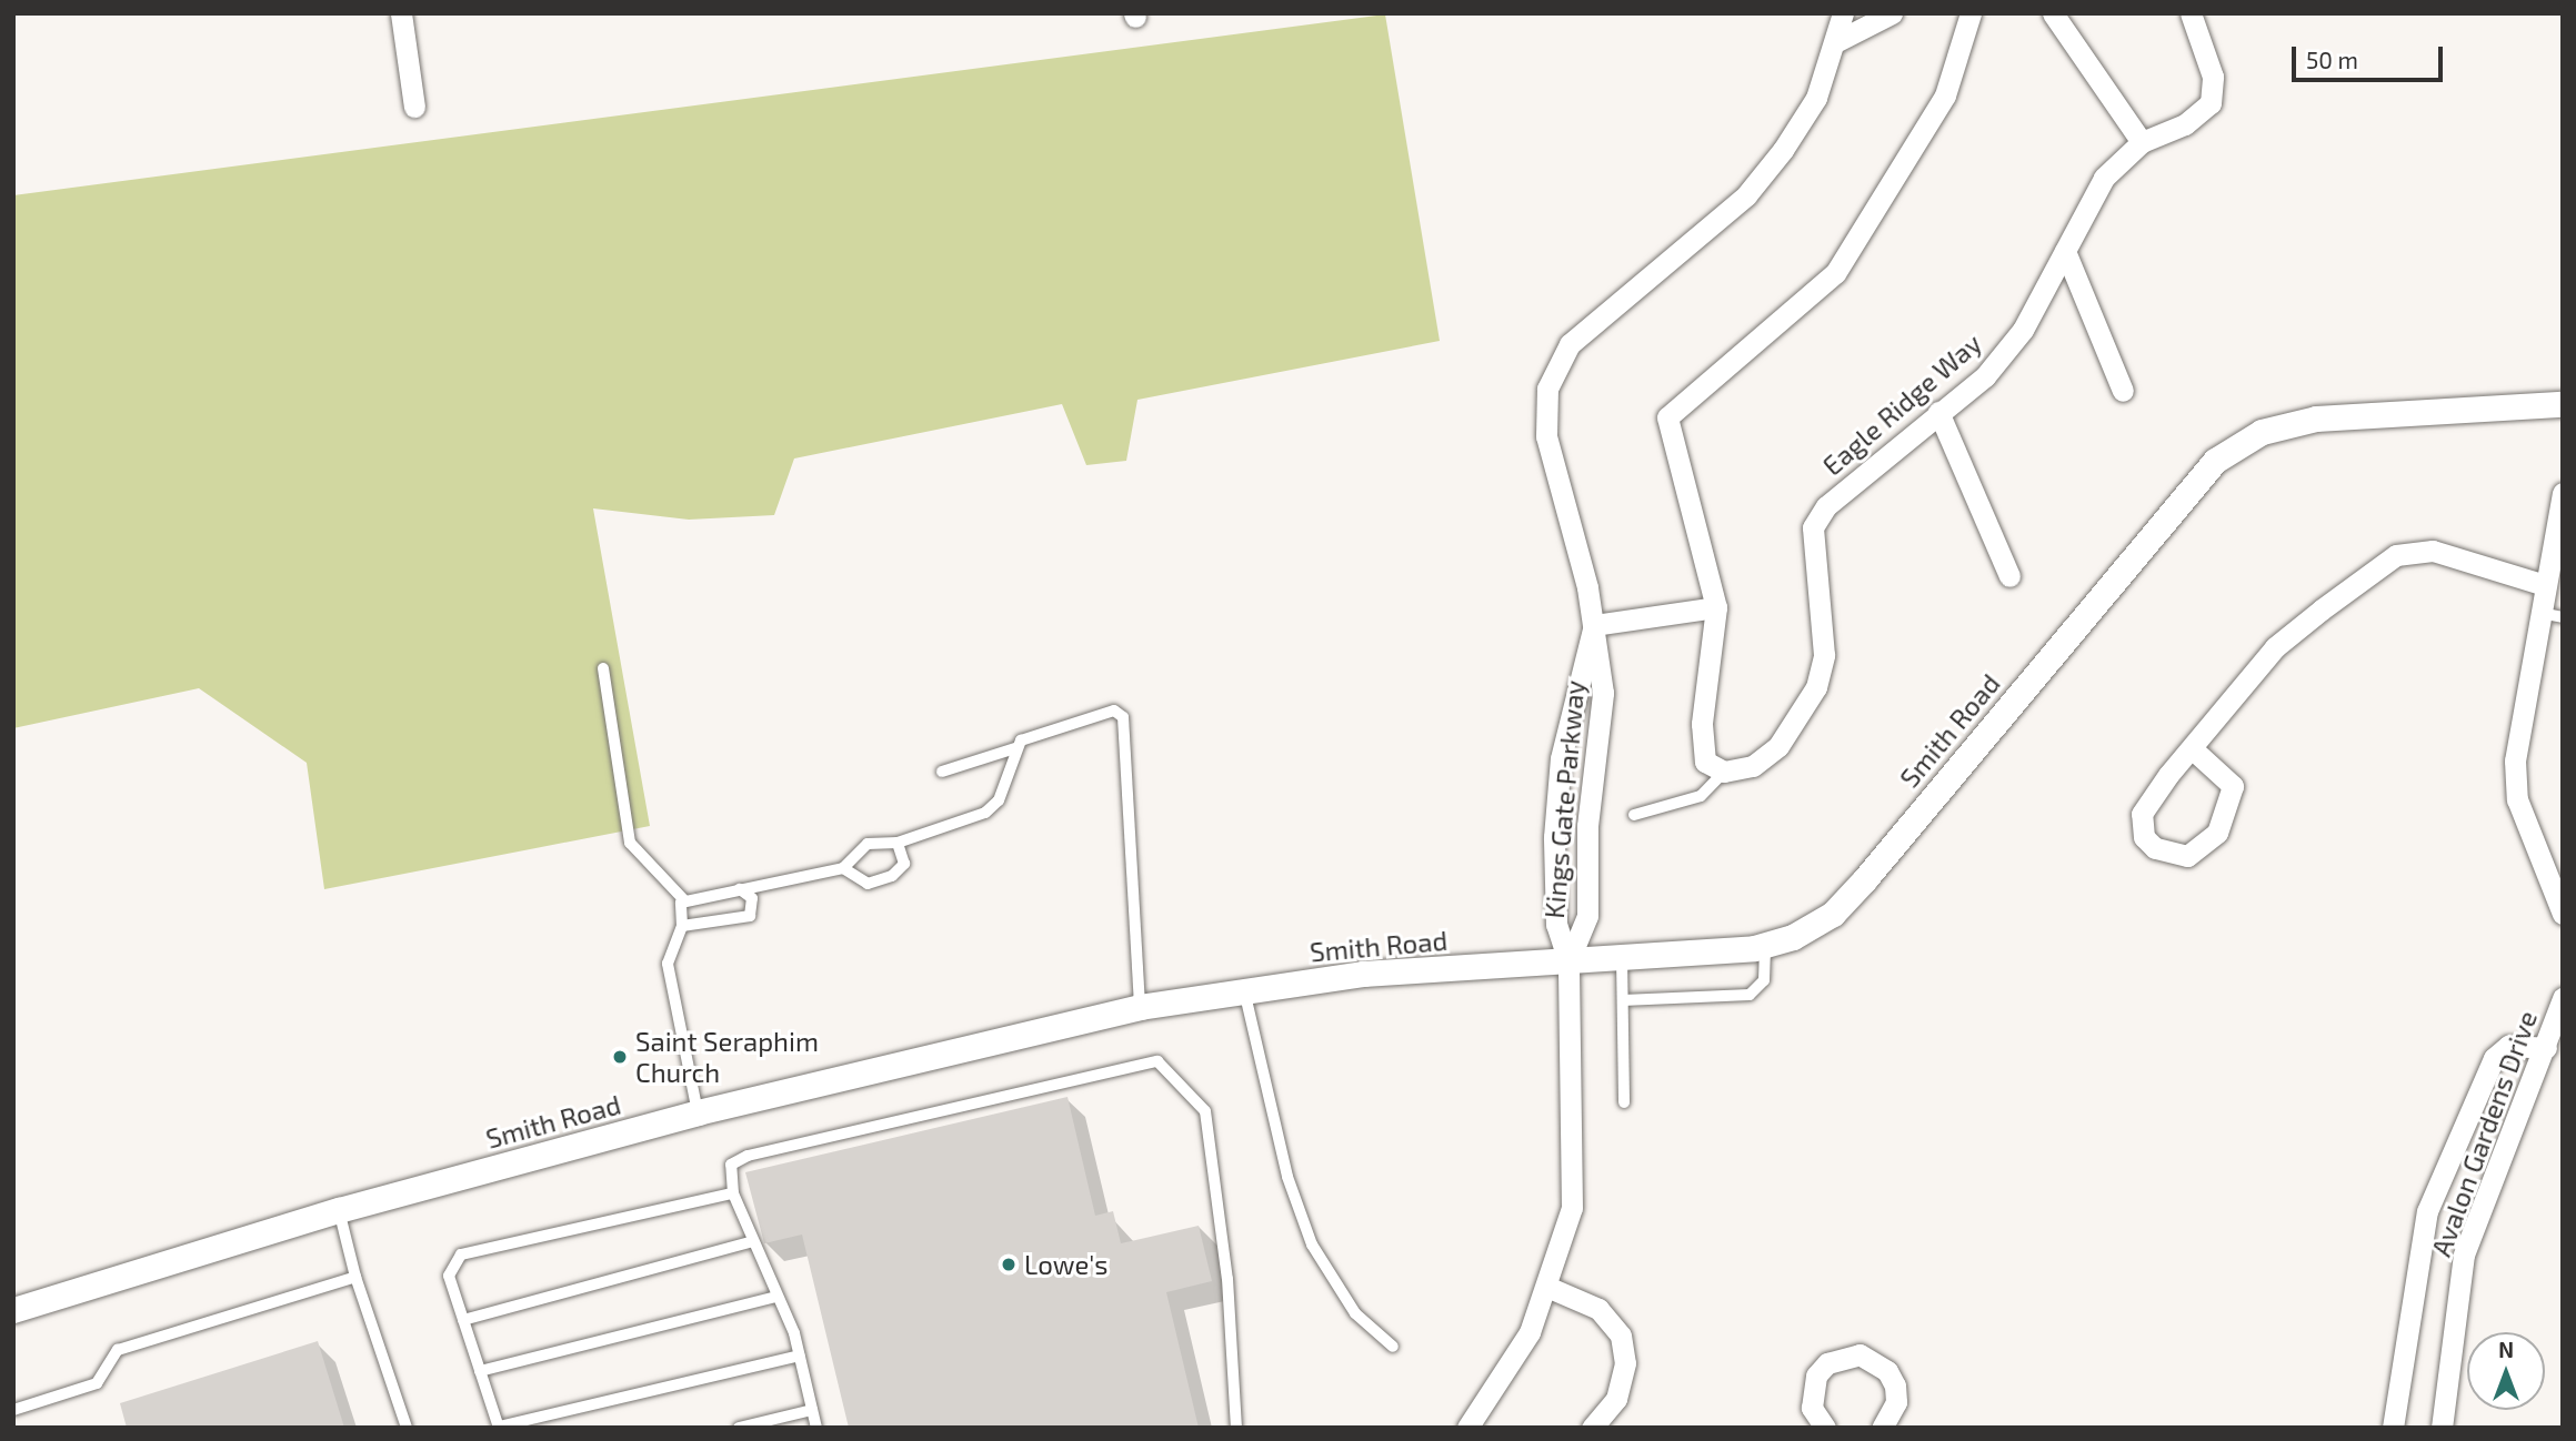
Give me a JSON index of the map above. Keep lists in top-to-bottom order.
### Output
{
  "streets": {
    "street": [
      "Eagle Ridge Way",
      "Smith Road",
      "Kings Gate Parkway",
      "Avalon Gardens Drive"
    ]
  },
  "crossings": [
    ["Smith Road", "Kings Gate Parkway"]
  ],
  "places": ["Saint Seraphim Church", "Lowe's"],
  "scale_bar": "50 m",
  "north": "top"
}
